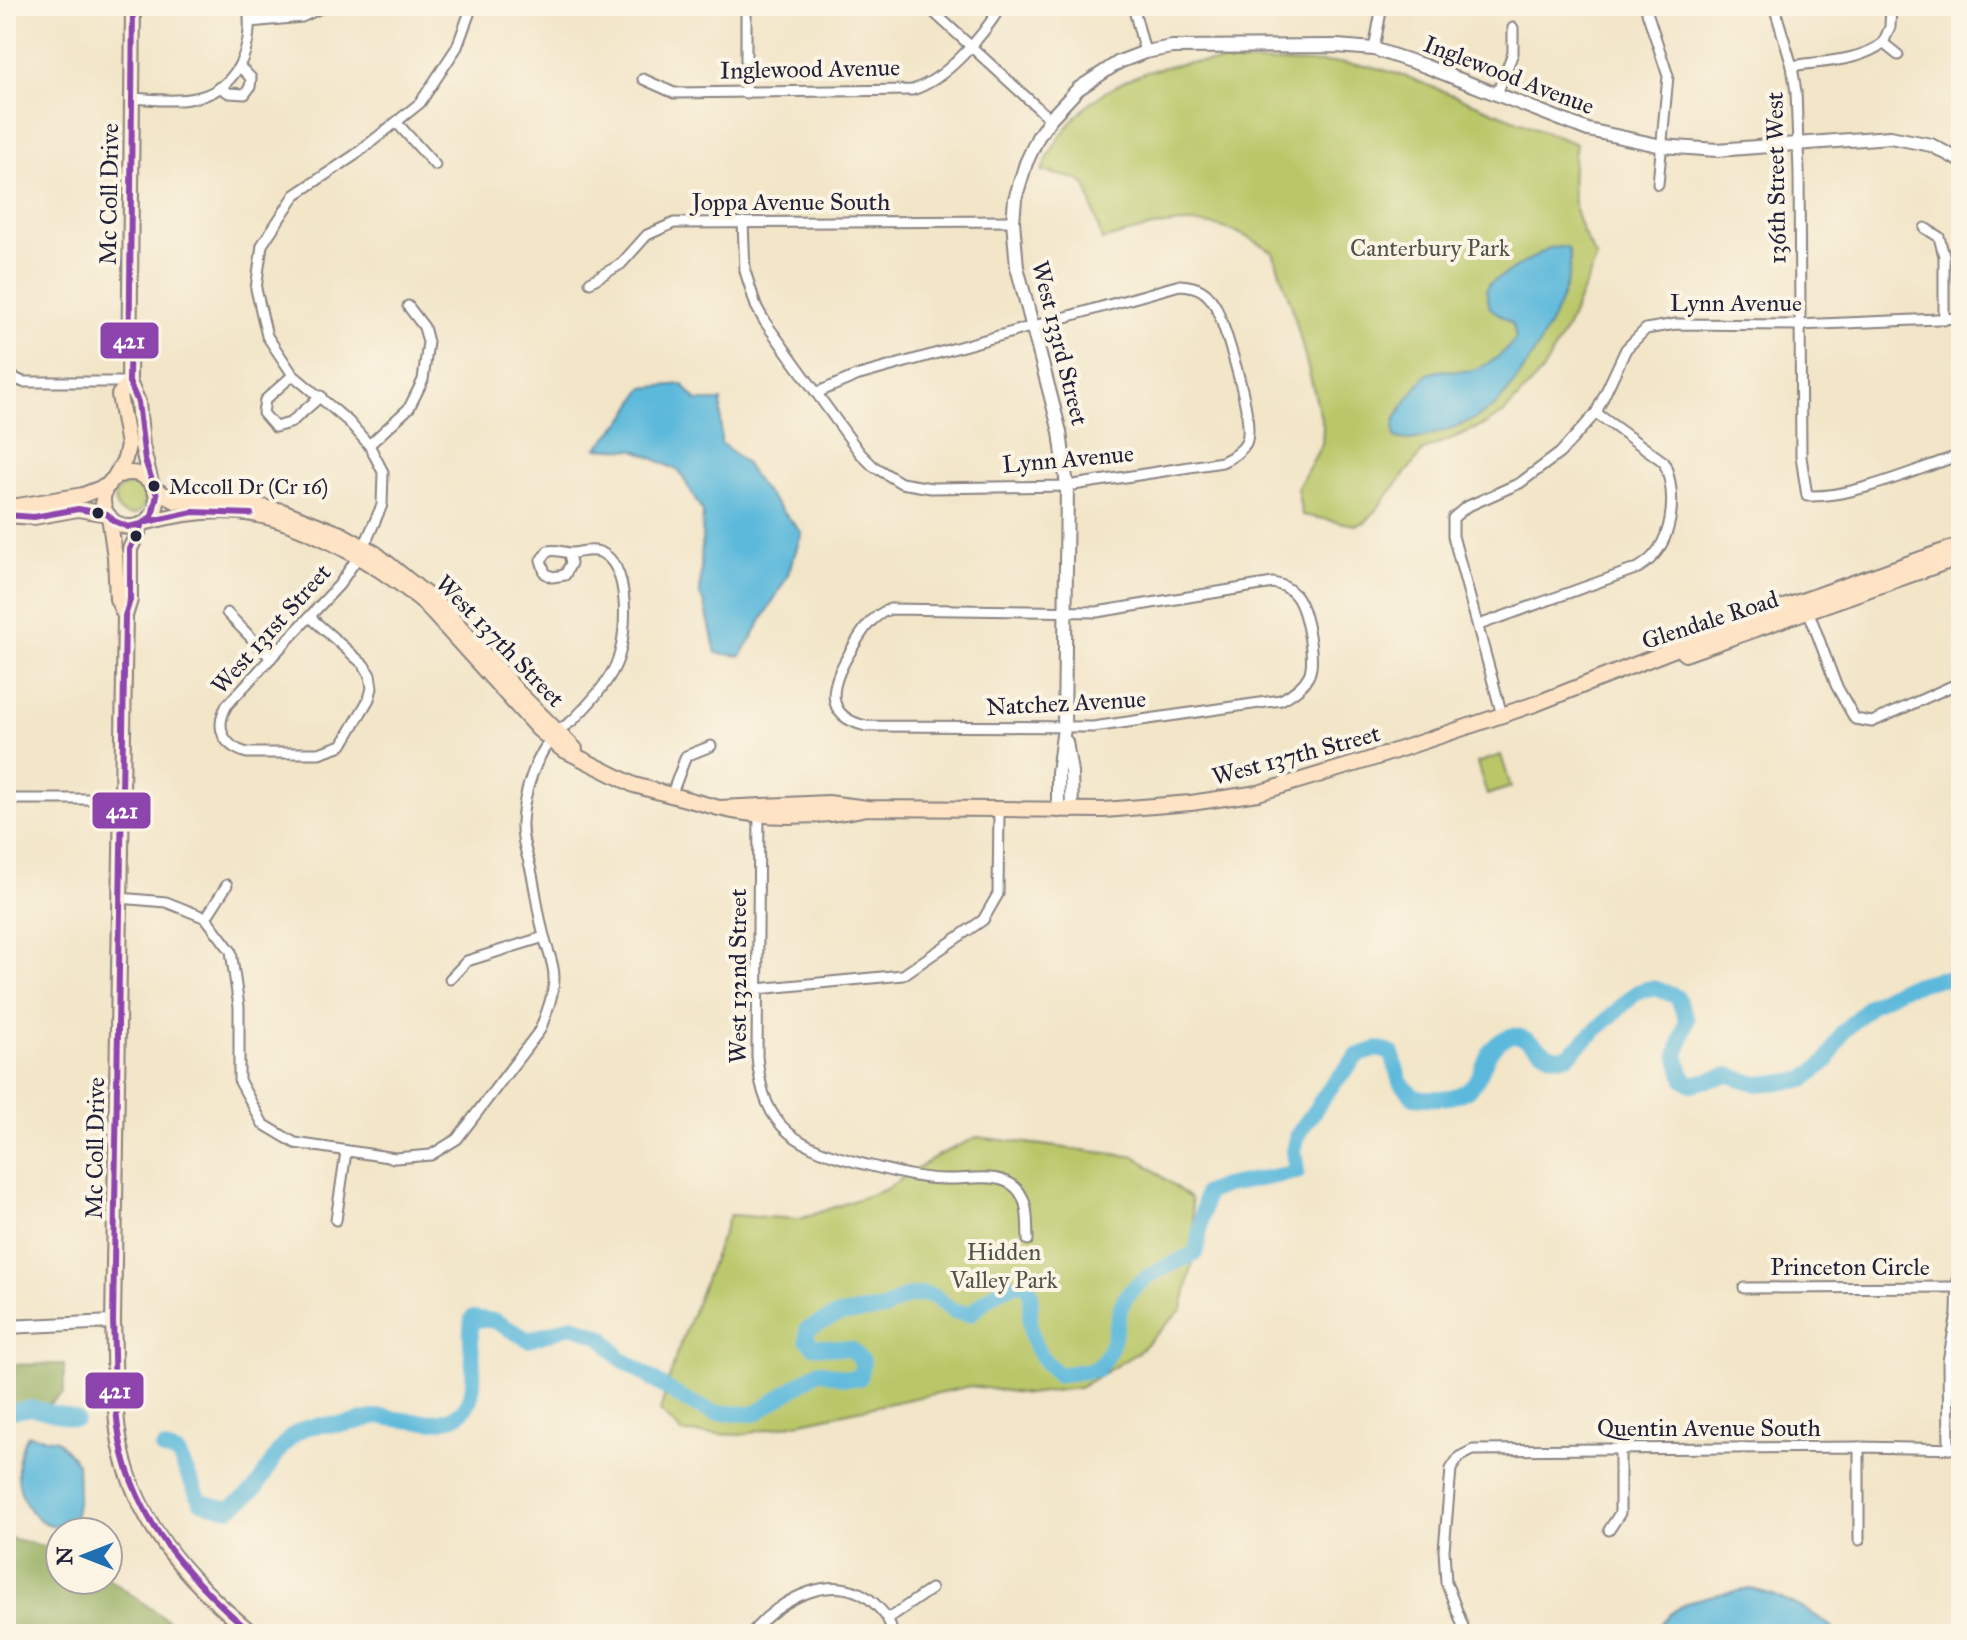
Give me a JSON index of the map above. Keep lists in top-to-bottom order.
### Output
{
  "streets": {
    "main road": ["Mc Coll Drive", "Glendale Road", "West 137th Street"],
    "street": [
      "Inglewood Avenue",
      "136th Street West",
      "Joppa Avenue South",
      "Lynn Avenue",
      "West 133rd Street",
      "West 131st Street",
      "Natchez Avenue",
      "West 132nd Street",
      "Princeton Circle",
      "Quentin Avenue South"
    ]
  },
  "crossings": [
    ["Inglewood Avenue", "136th Street West"],
    ["Inglewood Avenue", "West 133rd Street"],
    ["136th Street West", "Lynn Avenue"],
    ["Joppa Avenue South", "West 133rd Street"],
    ["Lynn Avenue", "West 133rd Street"],
    ["West 133rd Street", "West 137th Street"],
    ["West 133rd Street", "Natchez Avenue"],
    ["Glendale Road", "West 137th Street"],
    ["West 131st Street", "West 137th Street"],
    ["West 137th Street", "West 132nd Street"]
  ],
  "parks": ["Canterbury Park", "Hidden Valley Park"],
  "places": ["Mccoll Dr (Cr 16)"],
  "lines": ["transit line 421"],
  "north": "left"
}
